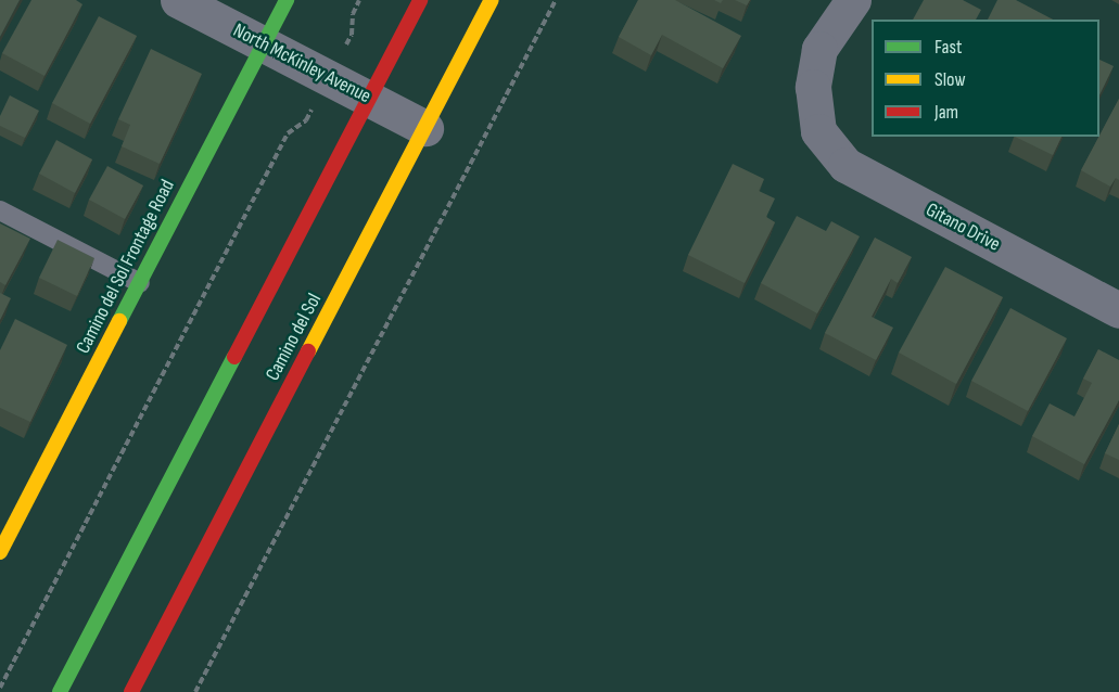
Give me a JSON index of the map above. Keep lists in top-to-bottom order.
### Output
{
  "streets": {
    "street": [
      "North McKinley Avenue",
      "Gitano Drive",
      "Camino del Sol Frontage Road",
      "Camino del Sol"
    ]
  },
  "crossings": [
    ["North McKinley Avenue", "Camino del Sol Frontage Road"],
    ["North McKinley Avenue", "Camino del Sol"]
  ],
  "legend": ["Fast", "Slow", "Jam"]
}
